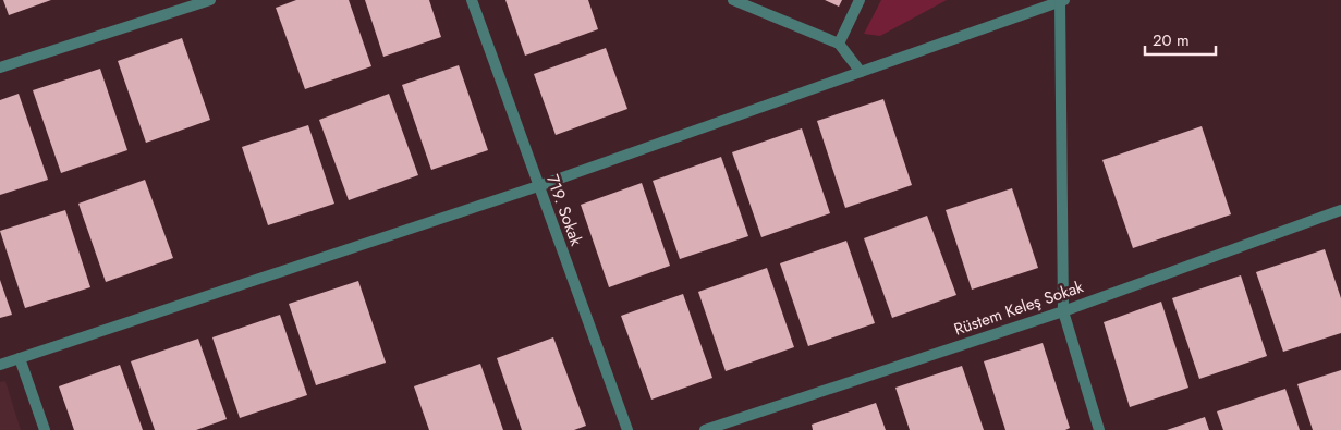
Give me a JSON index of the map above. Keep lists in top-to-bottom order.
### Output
{
  "streets": {
    "street": ["719. Sokak", "Rüstem Keleş Sokak"]
  },
  "scale_bar": "20 m"
}
